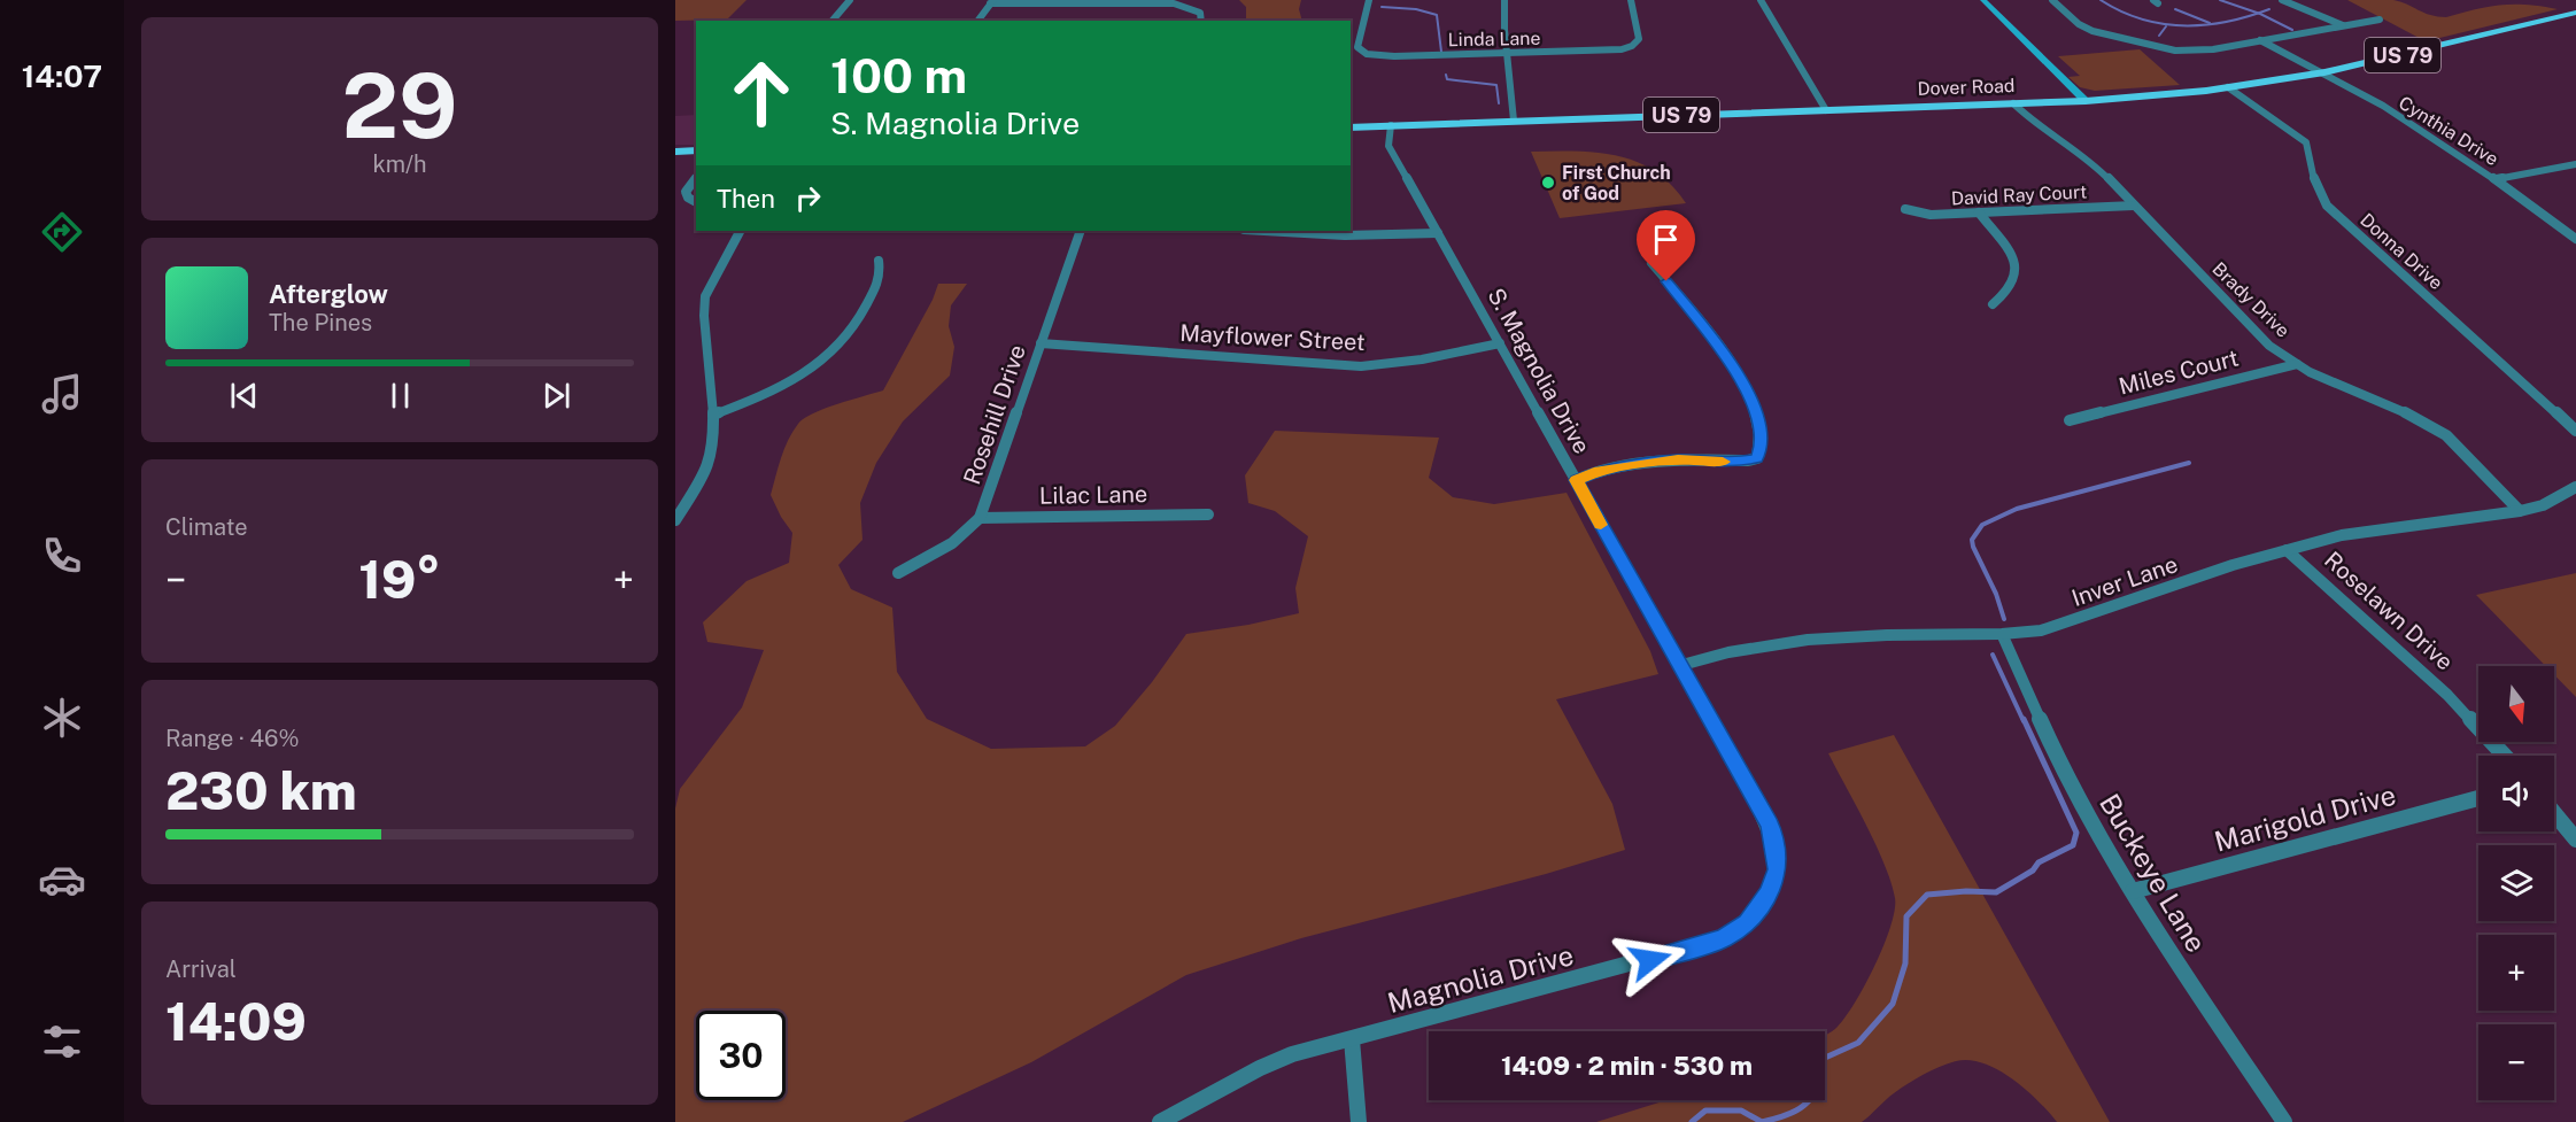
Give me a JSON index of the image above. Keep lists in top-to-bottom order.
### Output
{
  "streets": {
    "main road": ["US 79", "Dover Road"],
    "street": [
      "Linda Lane",
      "Cynthia Drive",
      "David Ray Court",
      "Donna Drive",
      "Brady Drive",
      "Mayflower Street",
      "S. Magnolia Drive",
      "Miles Court",
      "Rosehill Drive",
      "Lilac Lane",
      "Inver Lane",
      "Roselawn Drive",
      "Marigold Drive",
      "Buckeye Lane",
      "Magnolia Drive"
    ]
  },
  "crossings": [
    ["Dover Road", "Cynthia Drive"],
    ["Dover Road", "Donna Drive"],
    ["Dover Road", "Brady Drive"],
    ["Dover Road", "S. Magnolia Drive"],
    ["David Ray Court", "Brady Drive"],
    ["Brady Drive", "Miles Court"],
    ["Brady Drive", "Inver Lane"],
    ["Mayflower Street", "S. Magnolia Drive"],
    ["Mayflower Street", "Rosehill Drive"],
    ["S. Magnolia Drive", "Inver Lane"],
    ["S. Magnolia Drive", "Magnolia Drive"],
    ["Rosehill Drive", "Lilac Lane"],
    ["Inver Lane", "Roselawn Drive"],
    ["Inver Lane", "Buckeye Lane"],
    ["Marigold Drive", "Buckeye Lane"]
  ],
  "places": ["First Church of God"],
  "north": "bottom",
  "page": {
    "tabs": "14:07",
    "tile": [
      ["29", "km/h"],
      "Climate",
      ["Range · 46%", "230 km"],
      ["Arrival", "14:09"]
    ],
    "turn": ["100 m", "S. Magnolia Drive"],
    "then": "Then",
    "song": ["Afterglow", "The Pines"],
    "heat": ["−", "19°", "+"],
    "map_buttons": ["+", "−"],
    "limit": "30",
    "trip": "14:09 · 2 min · 530 m"
  }
}
